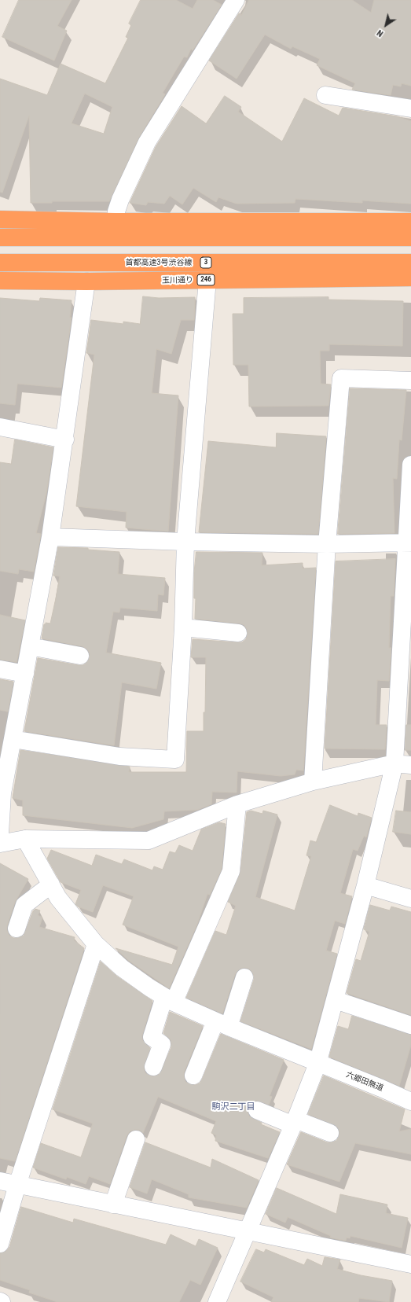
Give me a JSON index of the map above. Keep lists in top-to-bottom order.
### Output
{
  "streets": {
    "highway": [
      "首都高速3号渋谷線",
      "3",
      "246",
      "玉川通り"
    ],
    "street": ["六郷田無道"]
  },
  "districts": ["駒沢二丁目"],
  "north": "bottom left"
}
